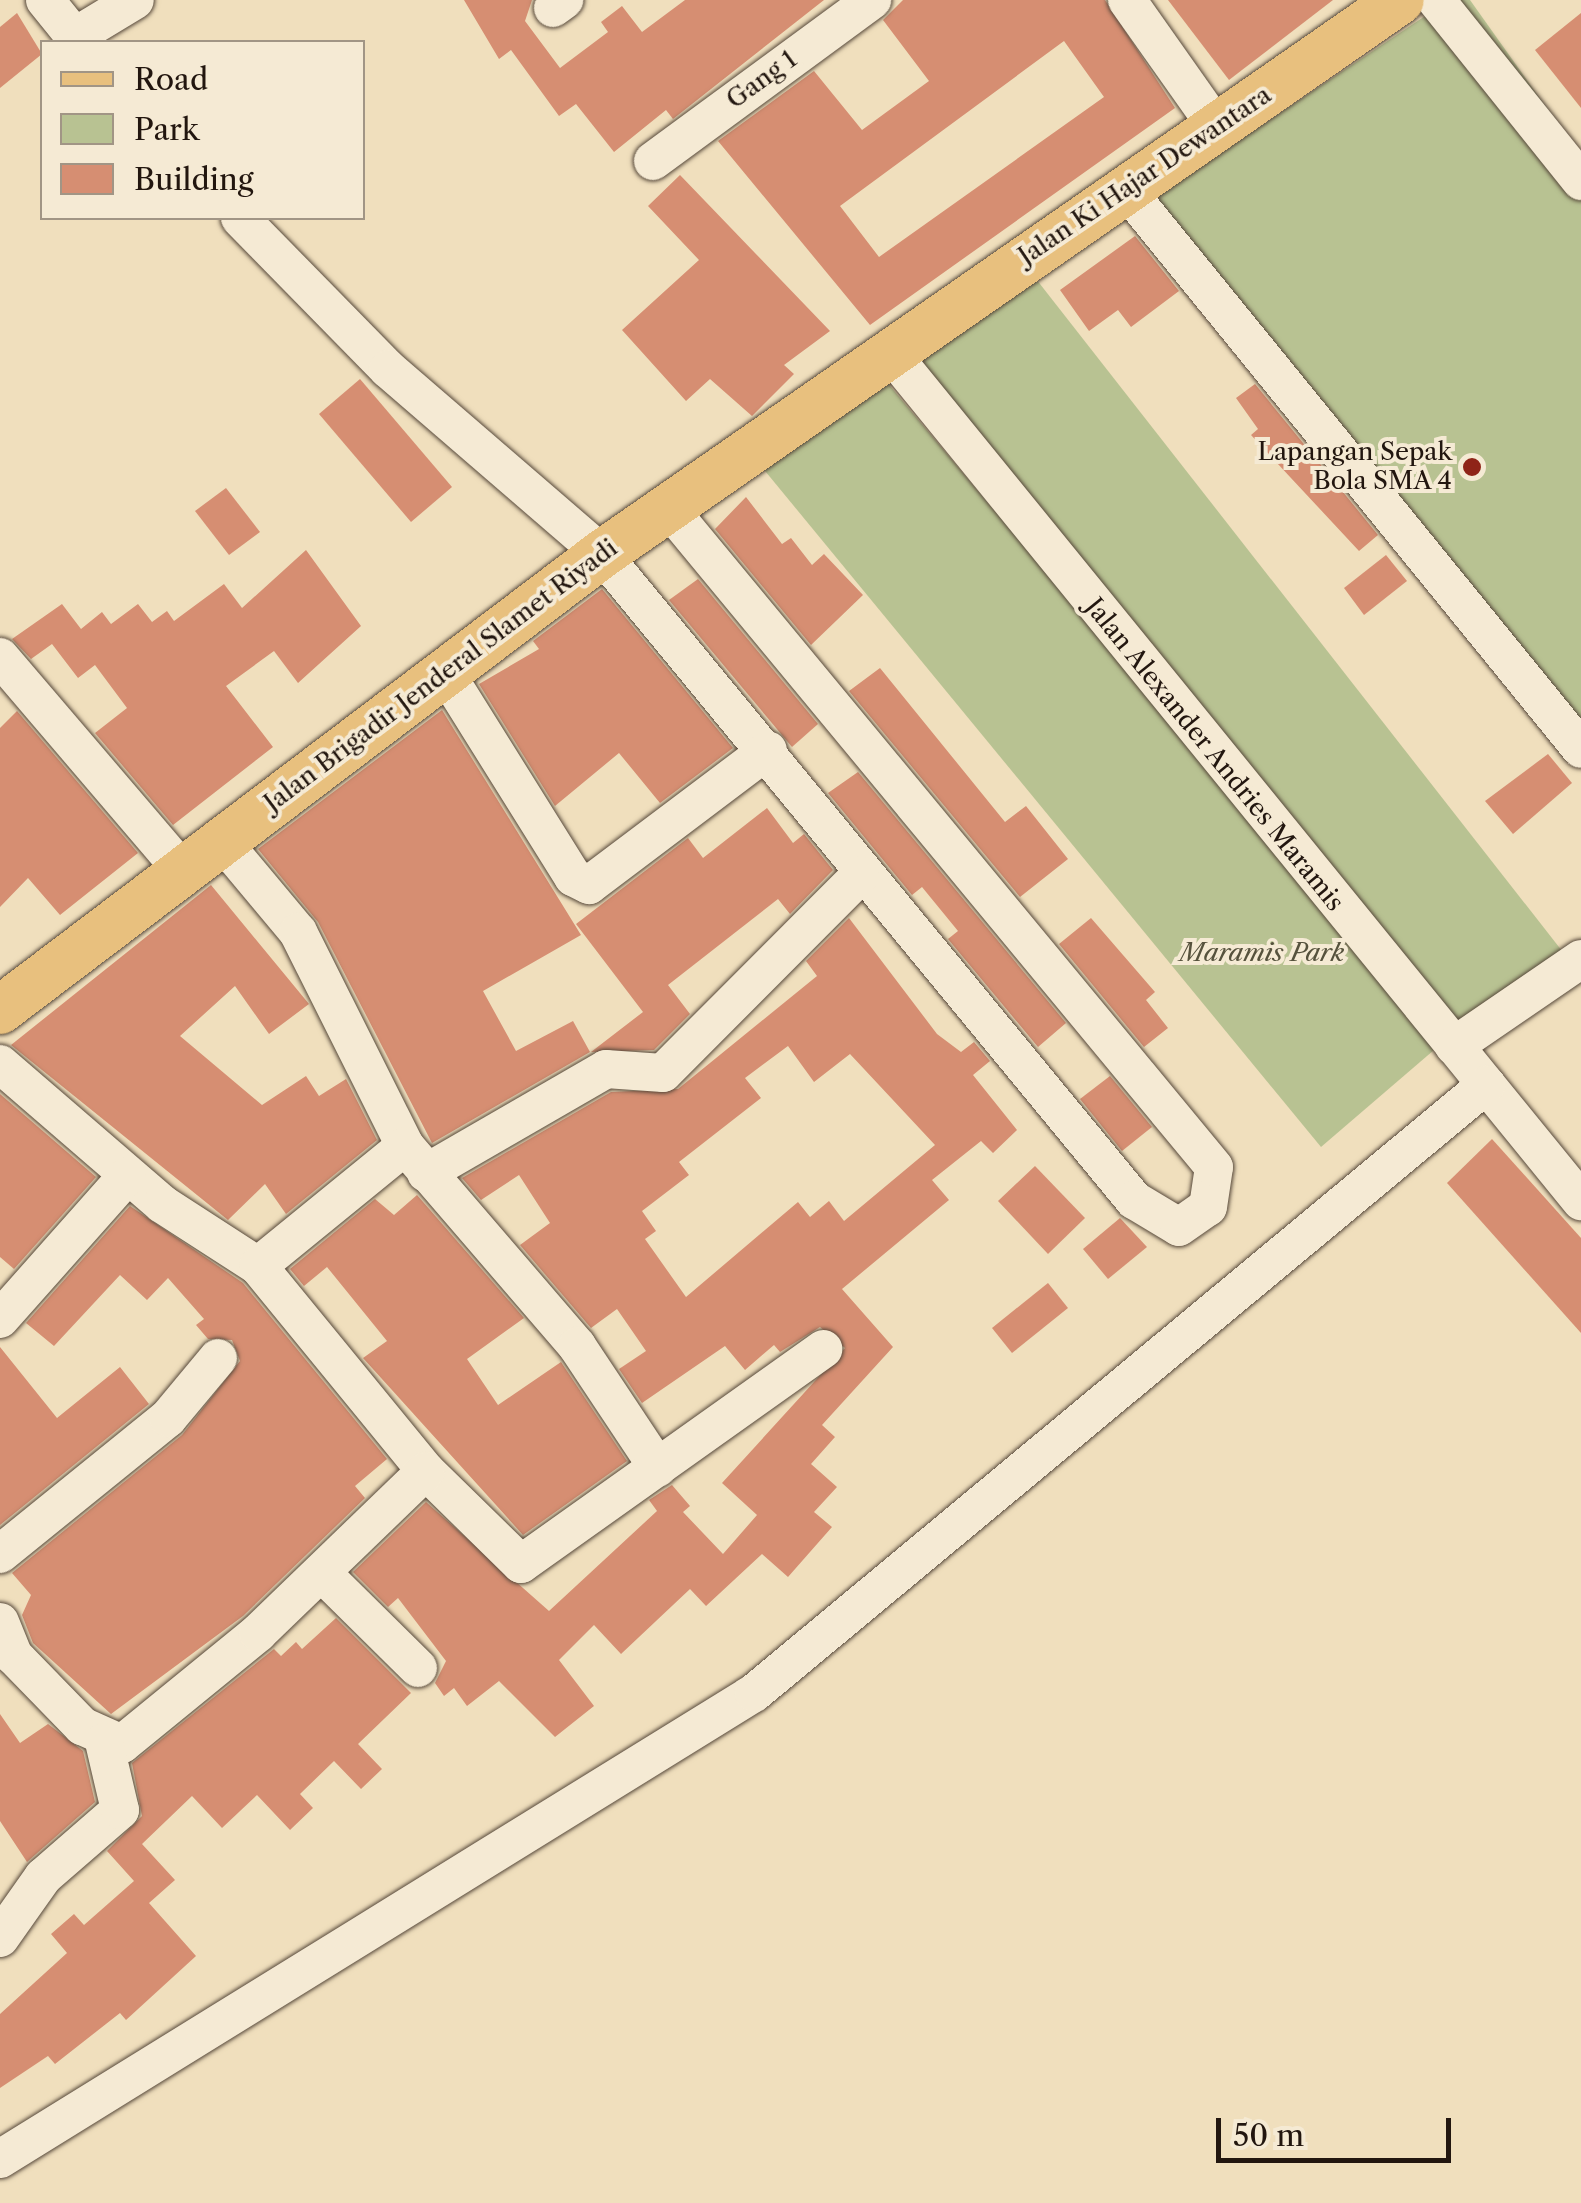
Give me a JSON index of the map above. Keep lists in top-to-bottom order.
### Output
{
  "streets": {
    "main road": ["Jalan Ki Hajar Dewantara", "Jalan Brigadir Jenderal Slamet Riyadi"],
    "street": ["Gang 1", "Jalan Alexander Andries Maramis"]
  },
  "crossings": [
    ["Jalan Ki Hajar Dewantara", "Jalan Brigadir Jenderal Slamet Riyadi"],
    ["Jalan Ki Hajar Dewantara", "Jalan Alexander Andries Maramis"],
    ["Jalan Brigadir Jenderal Slamet Riyadi", "Jalan Alexander Andries Maramis"]
  ],
  "parks": ["Maramis Park"],
  "places": ["Lapangan Sepak Bola SMA 4"],
  "legend": ["Road", "Park", "Building"],
  "scale_bar": "50 m"
}
